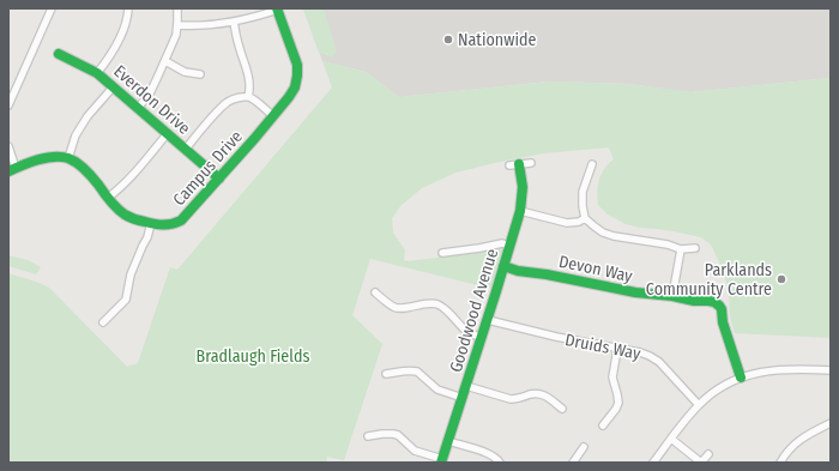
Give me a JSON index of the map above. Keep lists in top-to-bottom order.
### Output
{
  "streets": {
    "street": [
      "Everdon Drive",
      "Campus Drive",
      "Devon Way",
      "Goodwood Avenue",
      "Druids Way"
    ]
  },
  "crossings": [
    ["Everdon Drive", "Campus Drive"],
    ["Devon Way", "Goodwood Avenue"],
    ["Goodwood Avenue", "Druids Way"]
  ],
  "parks": ["Bradlaugh Fields"],
  "places": ["Nationwide", "Parklands Community Centre"]
}
